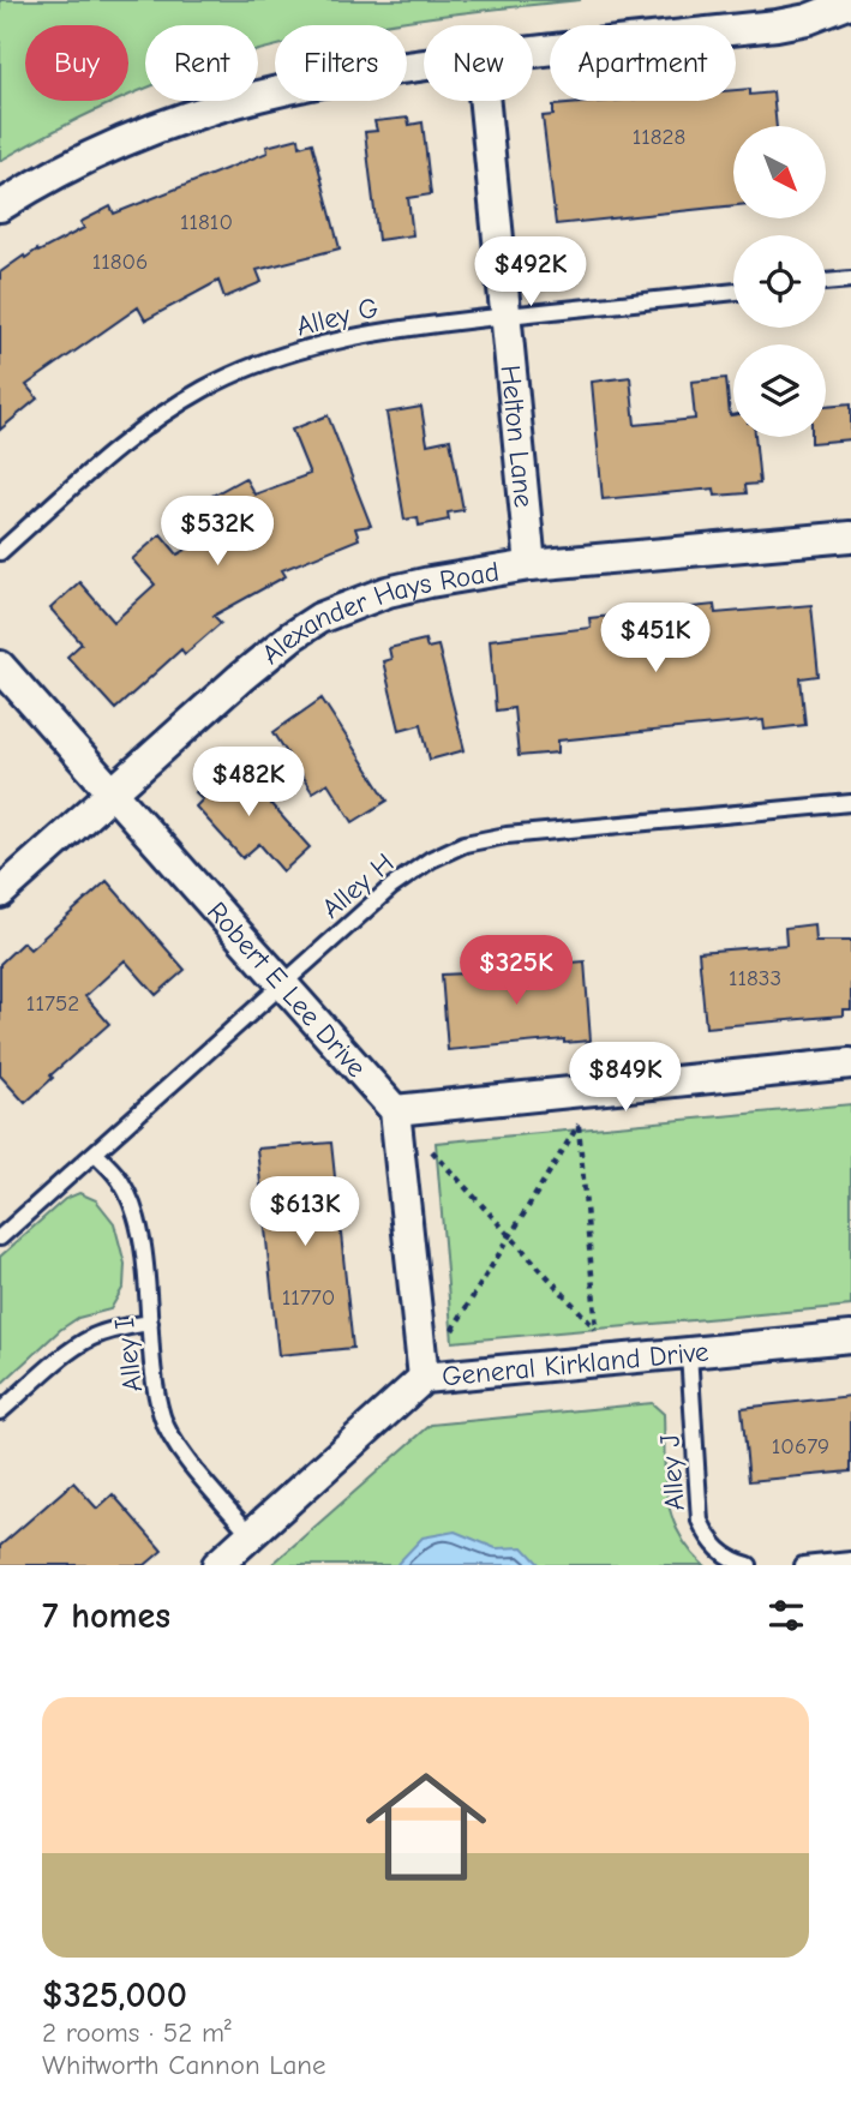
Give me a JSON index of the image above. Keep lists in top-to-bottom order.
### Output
{
  "streets": {
    "street": [
      "Helton Lane",
      "Alexander Hays Road",
      "Robert E Lee Drive",
      "General Kirkland Drive"
    ],
    "lane": [
      "Alley G",
      "Alley H",
      "Alley I",
      "Alley J"
    ]
  },
  "crossings": [
    ["Alley G", "Helton Lane"],
    ["Helton Lane", "Alexander Hays Road"],
    ["Alexander Hays Road", "Robert E Lee Drive"],
    ["Alley H", "Robert E Lee Drive"],
    ["Alley H", "Alley I"],
    ["Alley I", "General Kirkland Drive"],
    ["General Kirkland Drive", "Alley J"]
  ],
  "house_numbers": [
    "11828",
    "11810",
    "11806",
    "11833",
    "11752",
    "11770",
    "10679"
  ],
  "north": "bottom right",
  "page": {
    "chip": [
      "Buy",
      "Rent",
      "Filters",
      "New",
      "Apartment"
    ],
    "price": [
      "$492K",
      "$532K",
      "$451K",
      "$482K",
      "$325K",
      "$849K",
      "$613K"
    ],
    "heading": "7 homes",
    "list": [
      {
        "name": "$325,000",
        "note": "2 rooms · 52 m² · Whitworth Cannon Lane"
      }
    ]
  }
}
